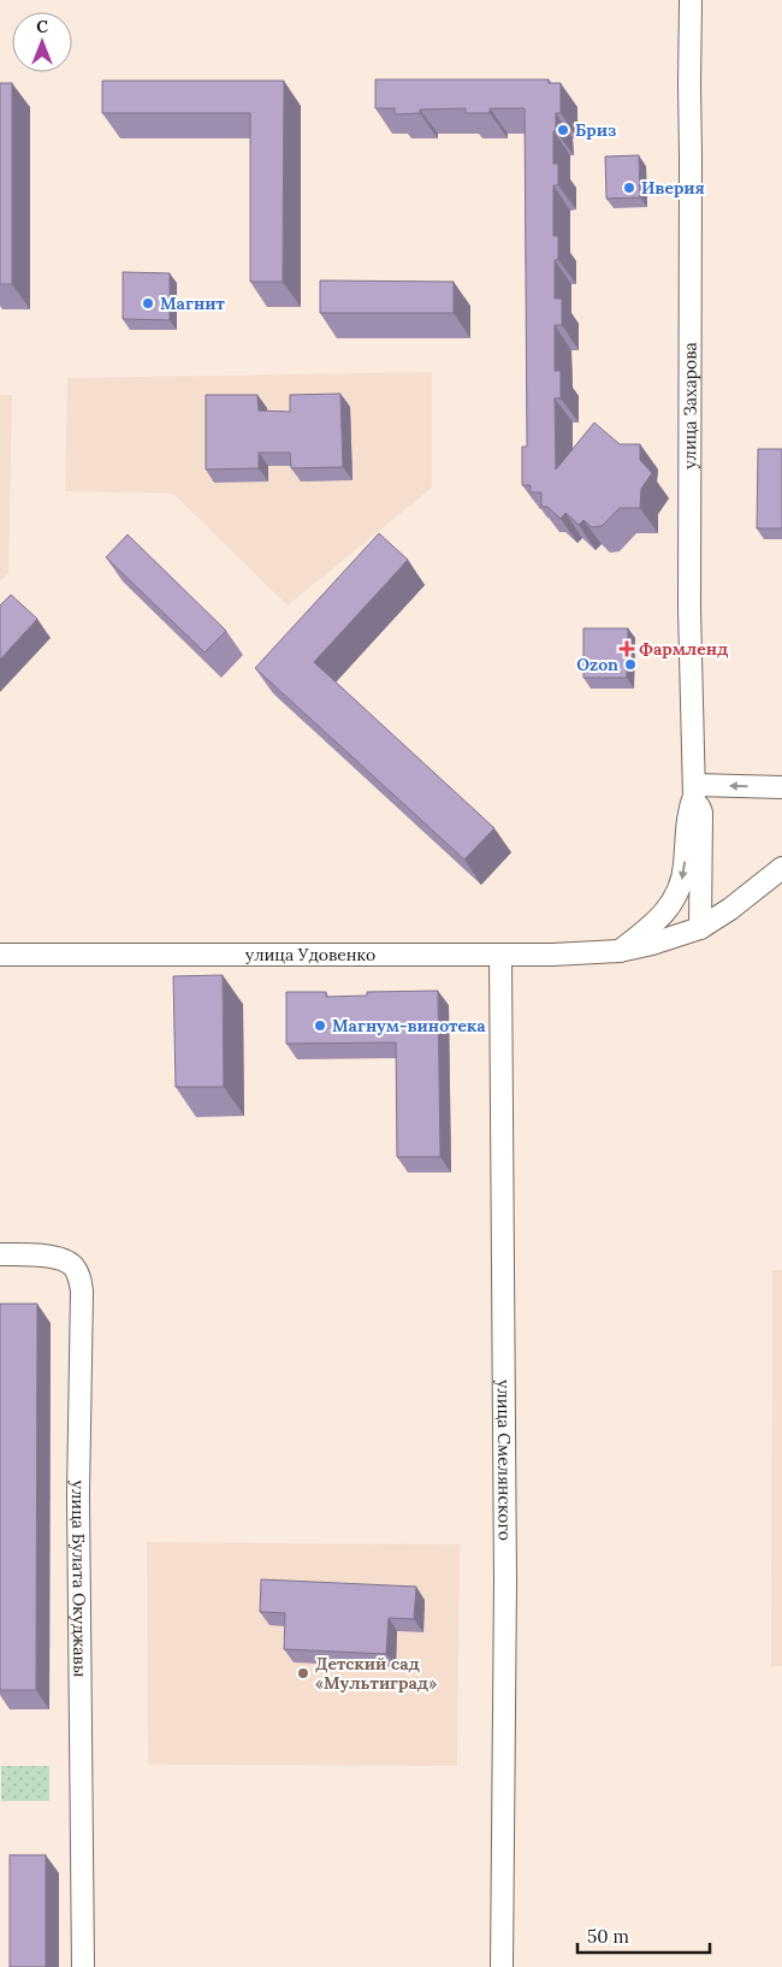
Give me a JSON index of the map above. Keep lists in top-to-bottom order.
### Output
{
  "streets": {
    "street": [
      "улица Захарова",
      "улица Удовенко",
      "улица Смелянского",
      "улица Булата Окуджавы"
    ]
  },
  "crossings": [
    ["улица Удовенко", "улица Смелянского"]
  ],
  "places": {
    "other": [
      "Бриз",
      "Иверия",
      "Магнит",
      "Ozon",
      "Магнум-винотека",
      "Детский сад «Мультиград»"
    ],
    "health": ["Фармленд"]
  },
  "scale_bar": "50 m",
  "north": "top"
}
